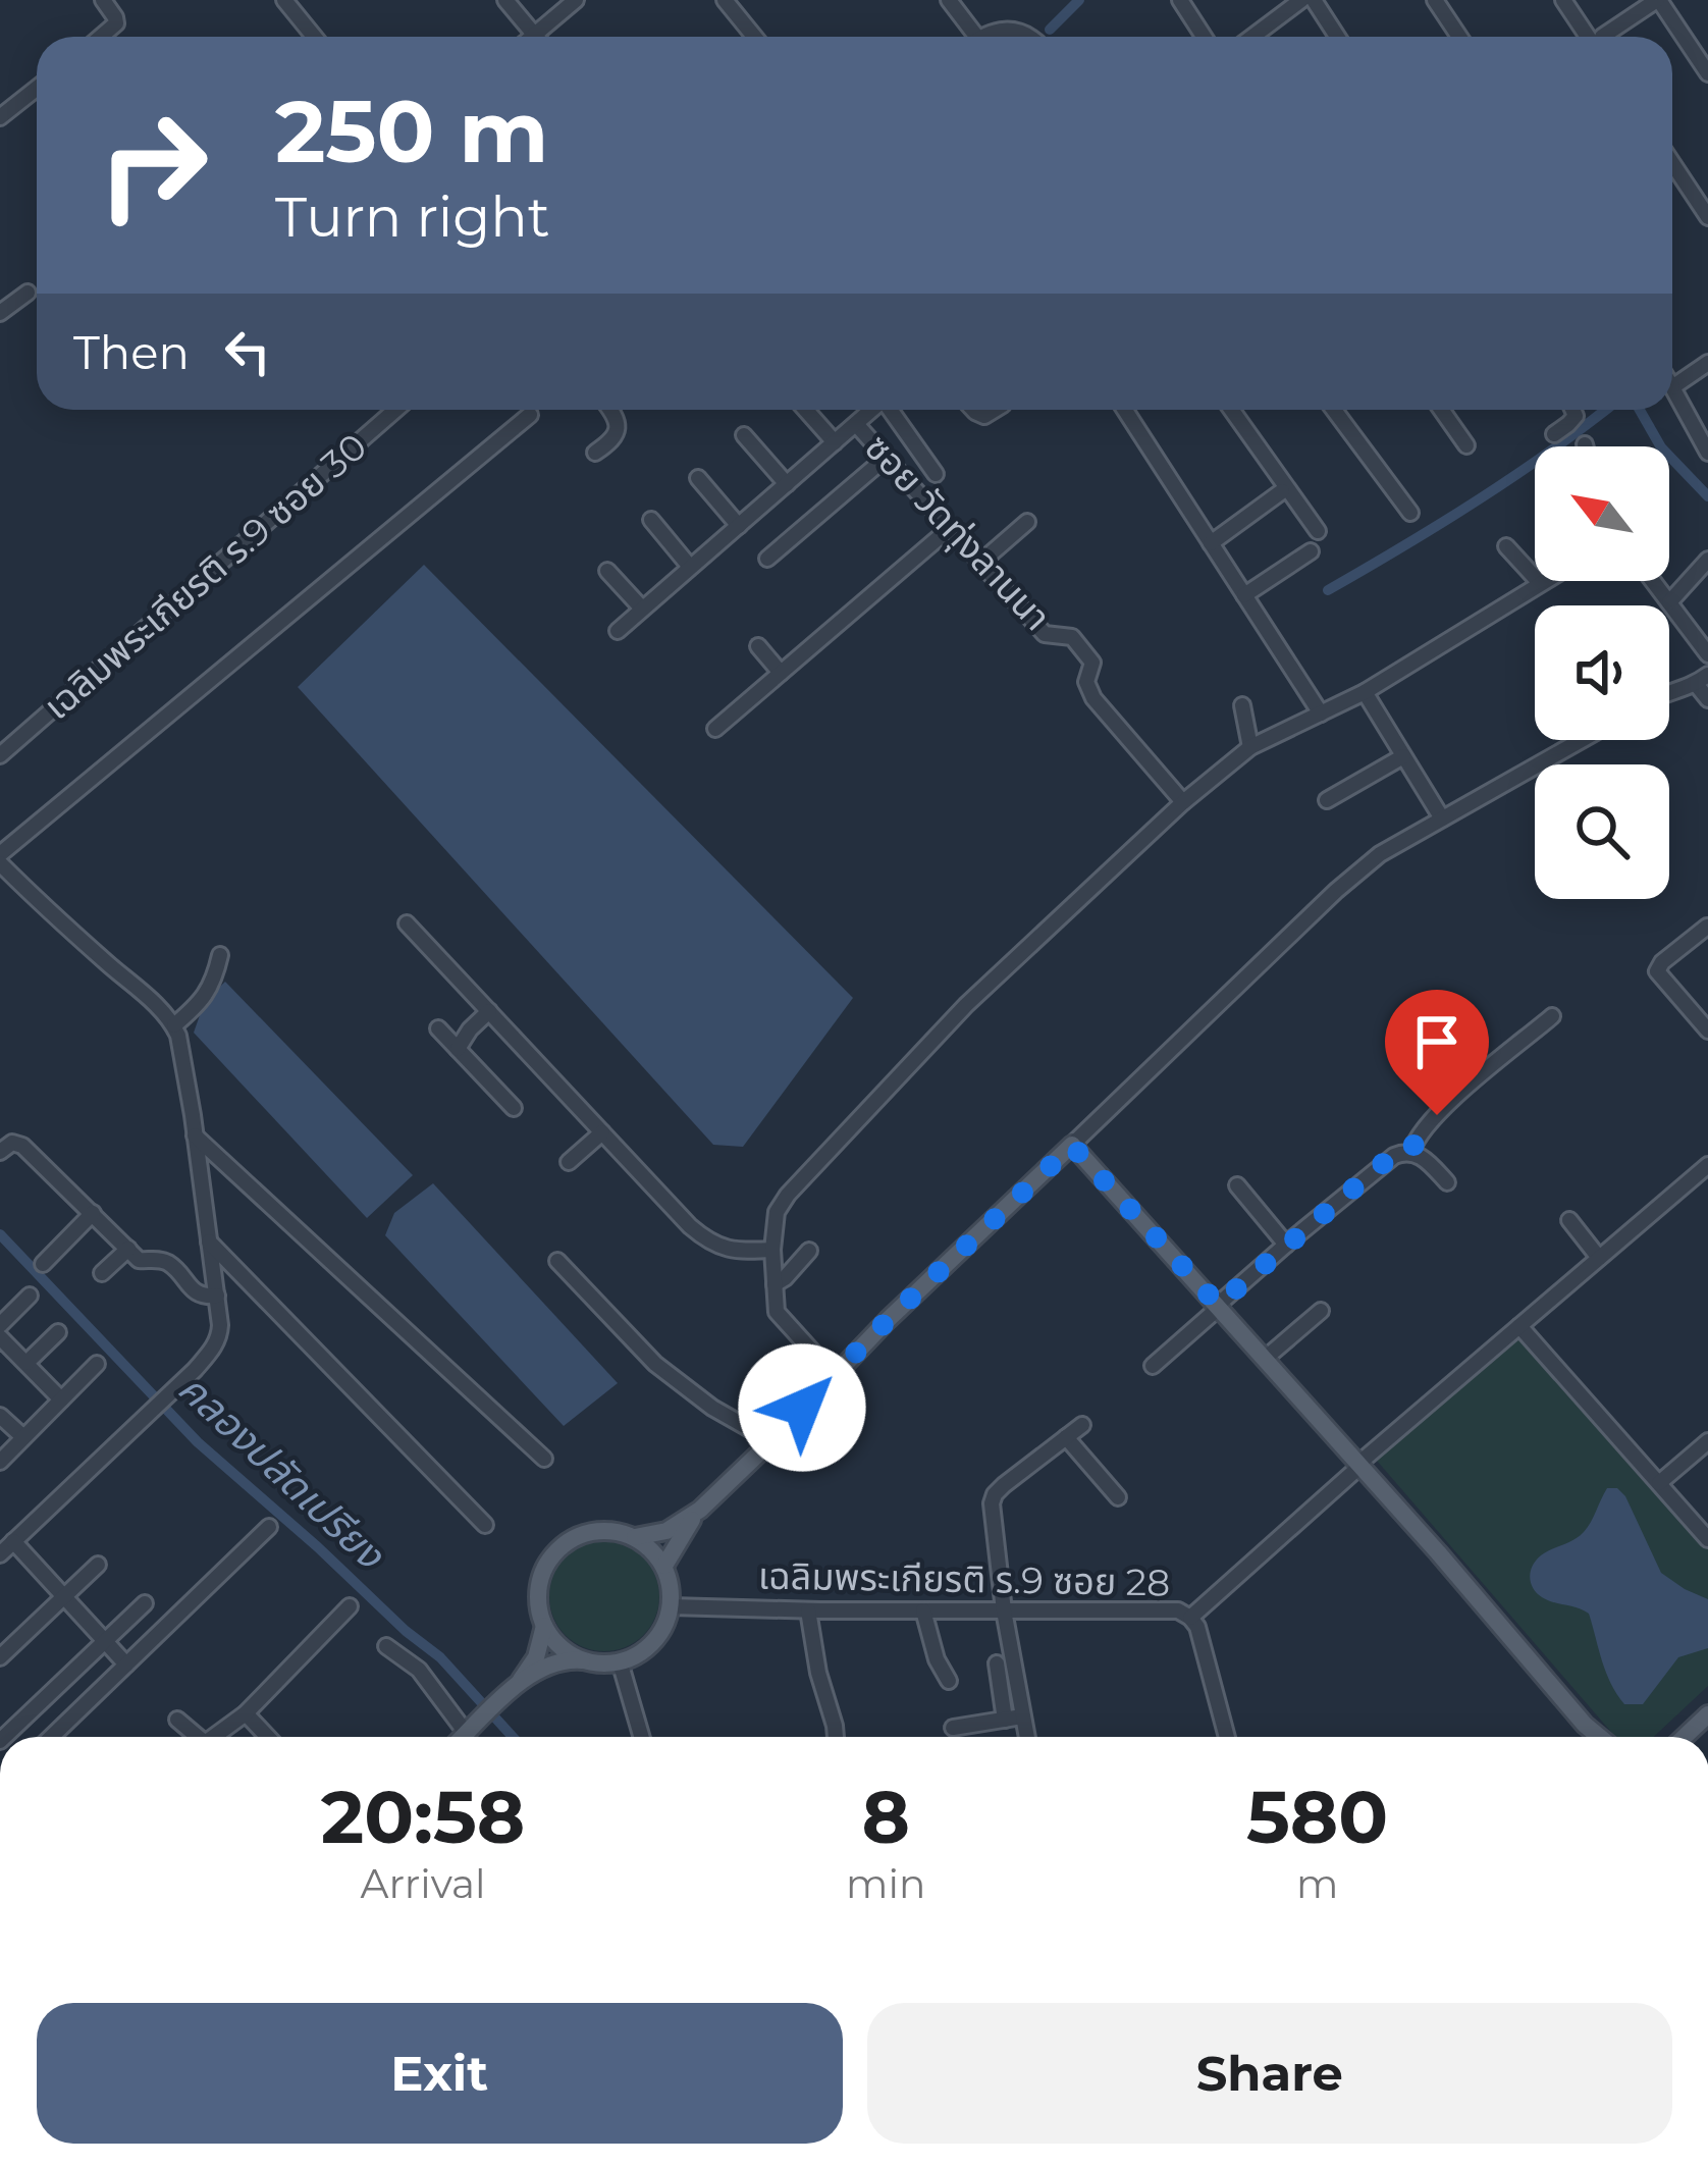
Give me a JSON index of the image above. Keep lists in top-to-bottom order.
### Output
{
  "streets": {
    "street": ["ซอย วัดทุ่งลานนา", "เฉลิมพระเกียรติ ร.9 ซอย 30", "เฉลิมพระเกียรติ ร.9 ซอย 28"]
  },
  "water": ["คลองปลัดเปรียง"],
  "north": "top left",
  "page": {
    "turn": ["250 m", "Turn right"],
    "then": "Then",
    "eta": [
      "20:58",
      "Arrival",
      "8",
      "min",
      "580",
      "m"
    ],
    "buttons": ["Exit", "Share"]
  }
}
